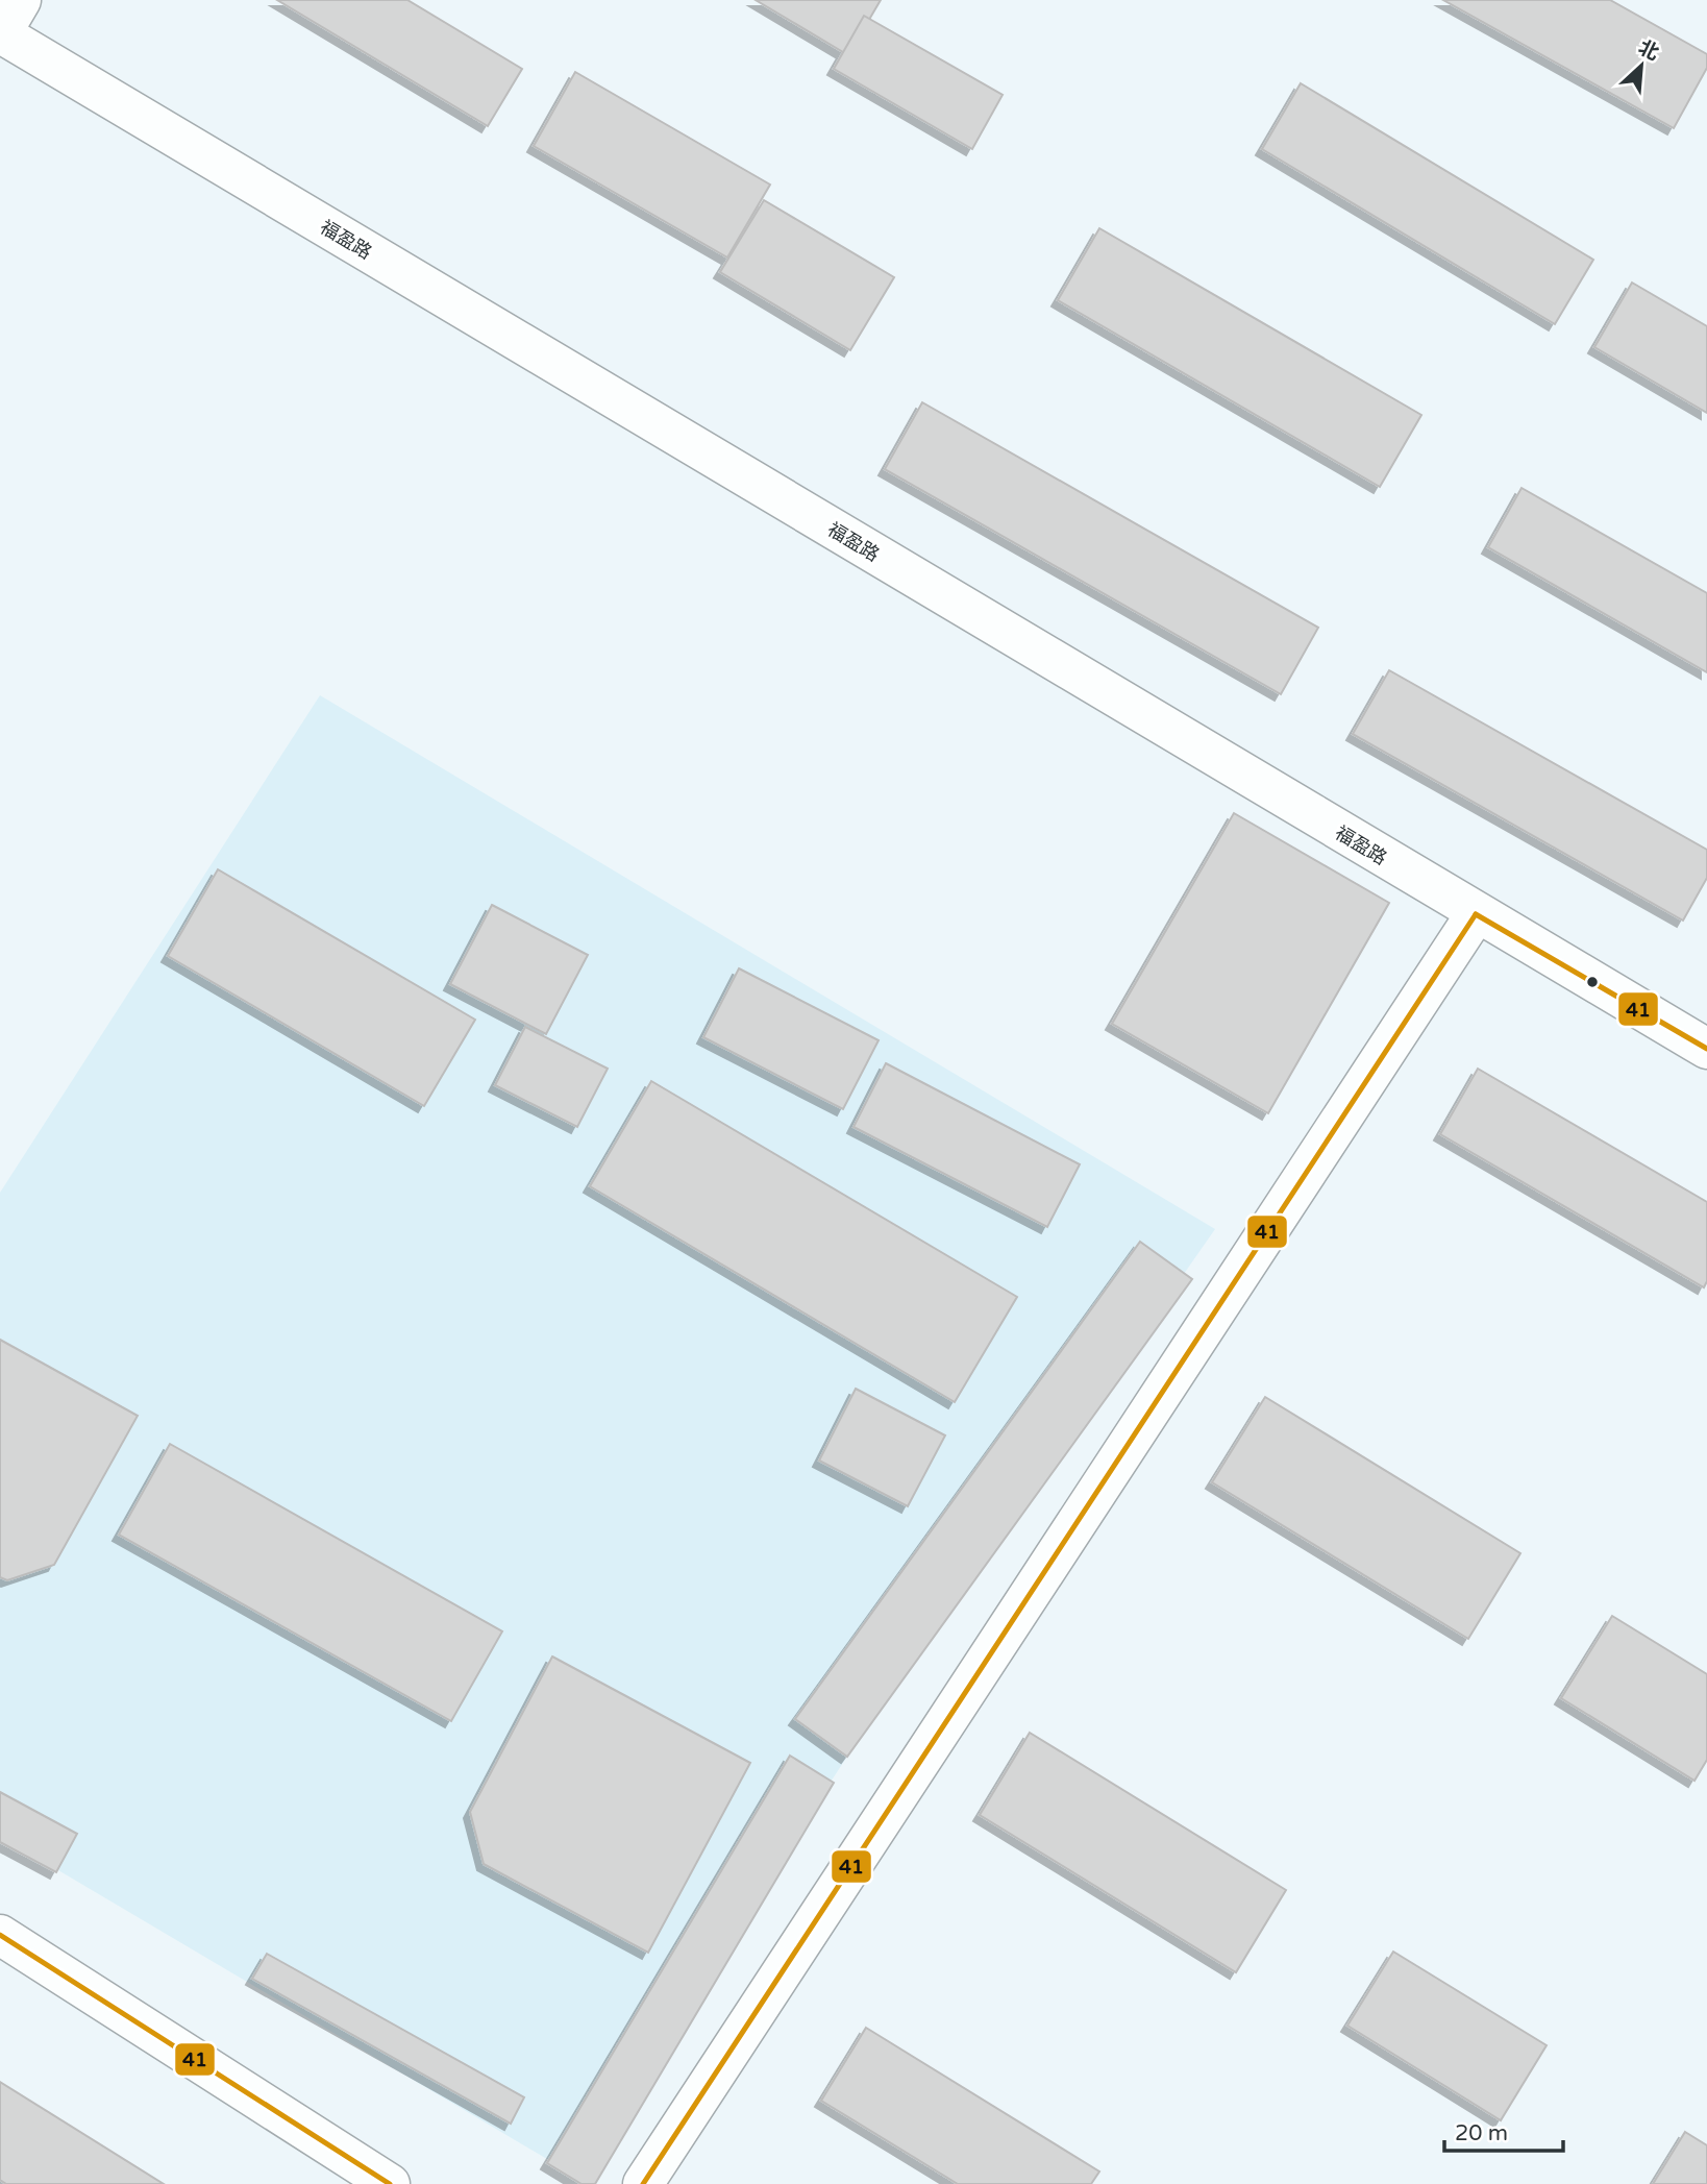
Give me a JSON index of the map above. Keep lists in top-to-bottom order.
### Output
{
  "streets": {
    "street": ["福盈路"]
  },
  "lines": ["transit line 41"],
  "scale_bar": "20 m",
  "north": "top right"
}
